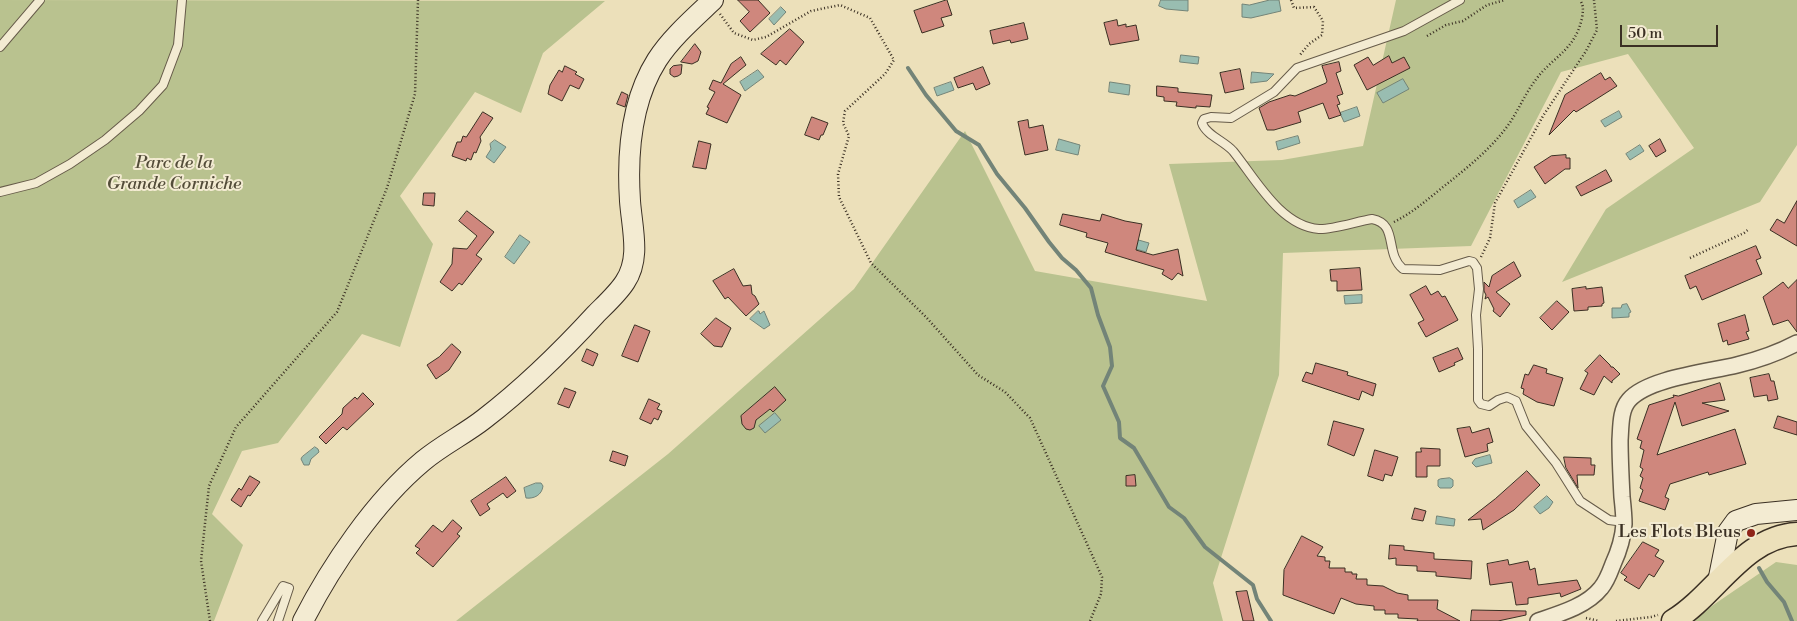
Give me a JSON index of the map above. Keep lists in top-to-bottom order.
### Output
{
  "parks": ["Parc de la Grande Corniche"],
  "places": ["Les Flots Bleus"],
  "scale_bar": "50 m"
}
